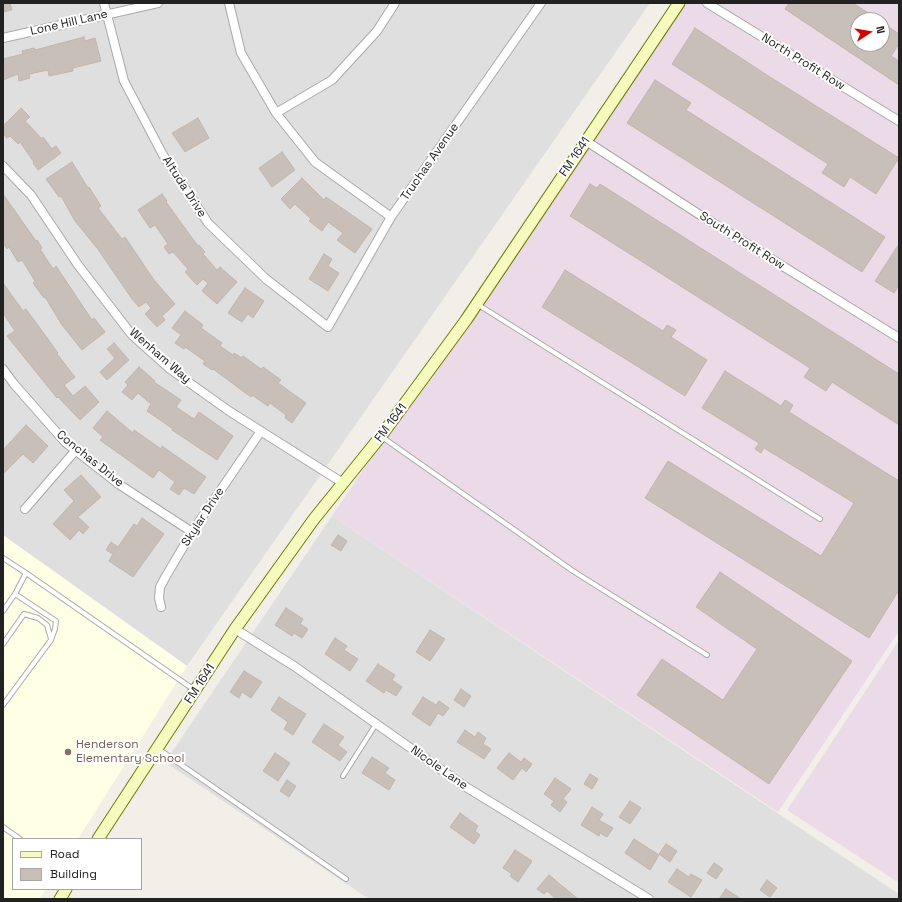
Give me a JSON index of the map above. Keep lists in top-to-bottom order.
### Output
{
  "streets": {
    "main road": ["FM 1641"],
    "street": [
      "Lone Hill Lane",
      "North Profit Row",
      "Truchas Avenue",
      "Altuda Drive",
      "South Profit Row",
      "Wenham Way",
      "Conchas Drive",
      "Skylar Drive",
      "Nicole Lane"
    ]
  },
  "crossings": [
    ["Lone Hill Lane", "Altuda Drive"],
    ["FM 1641", "South Profit Row"],
    ["FM 1641", "Wenham Way"],
    ["FM 1641", "Nicole Lane"],
    ["Truchas Avenue", "Altuda Drive"],
    ["Wenham Way", "Skylar Drive"],
    ["Conchas Drive", "Skylar Drive"]
  ],
  "places": ["Henderson Elementary School"],
  "legend": ["Road", "Building"],
  "north": "right"
}
